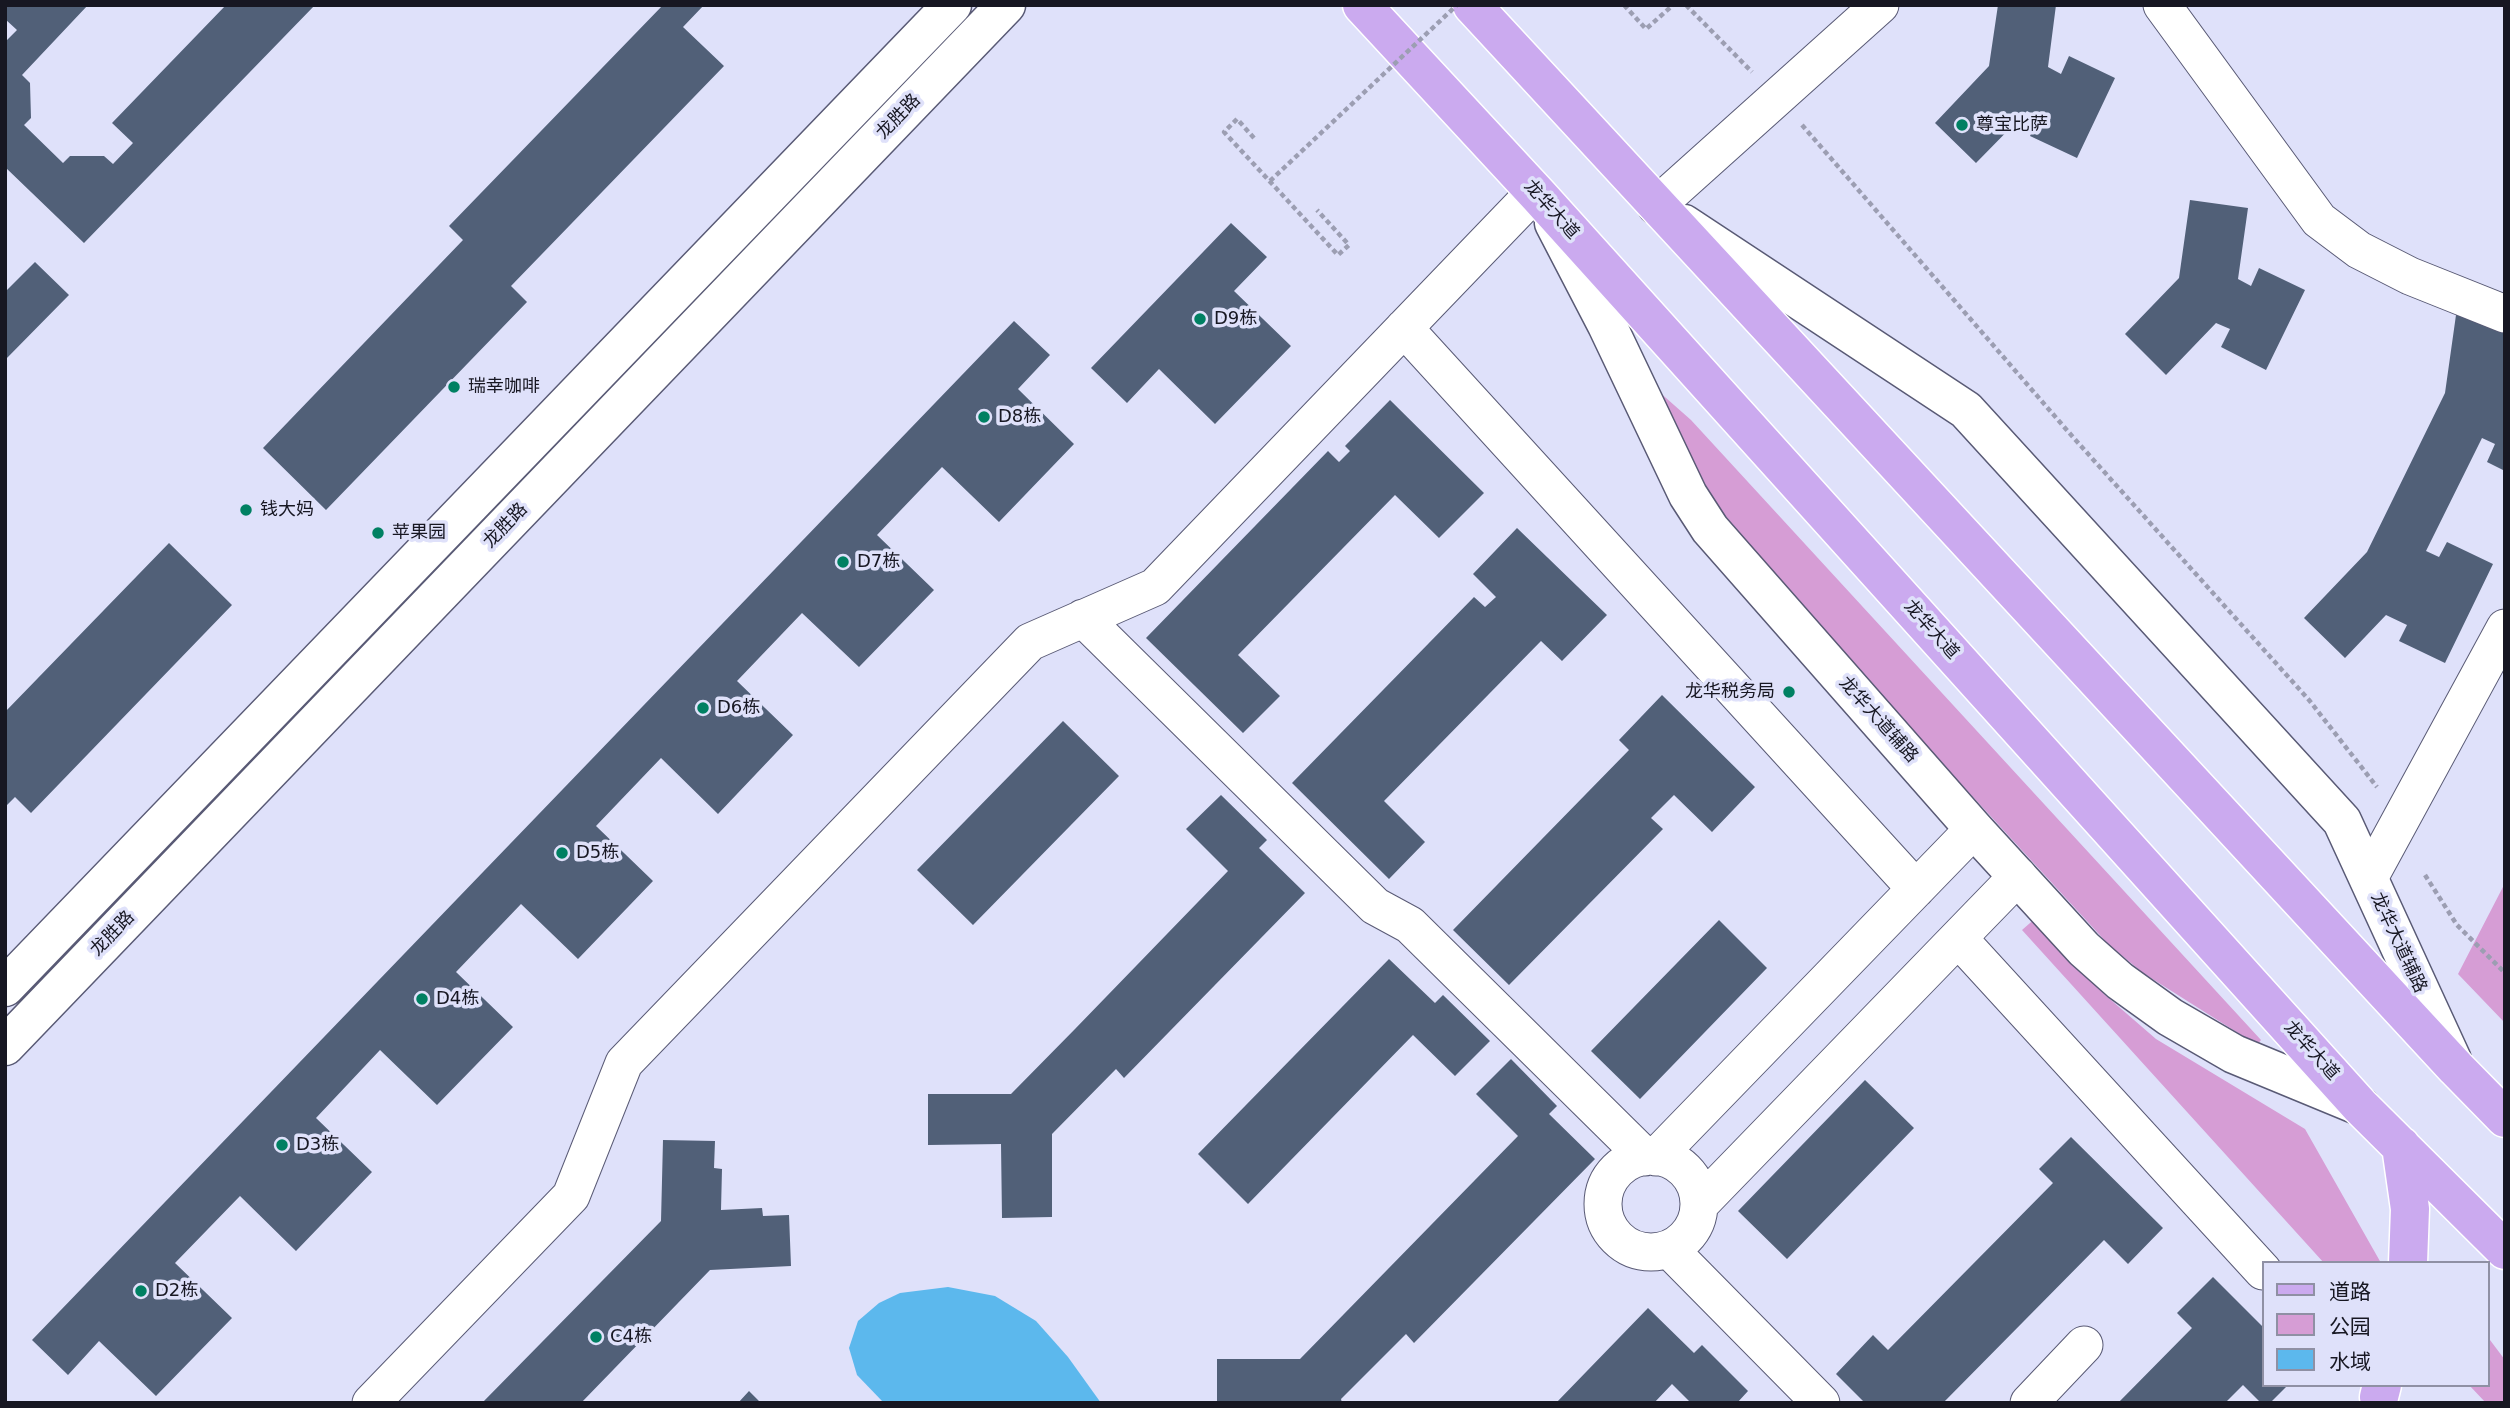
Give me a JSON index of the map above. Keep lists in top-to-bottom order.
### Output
{
  "streets": {
    "main road": ["龙胜路", "龙华大道", "龙华大道辅路"]
  },
  "crossings": [
    ["龙华大道", "龙华大道辅路"]
  ],
  "places": [
    "尊宝比萨",
    "D9栋",
    "瑞幸咖啡",
    "D8栋",
    "钱大妈",
    "苹果园",
    "D7栋",
    "龙华税务局",
    "D6栋",
    "D5栋",
    "D4栋",
    "D3栋",
    "D2栋",
    "C4栋"
  ],
  "legend": ["道路", "公园", "水域"]
}
